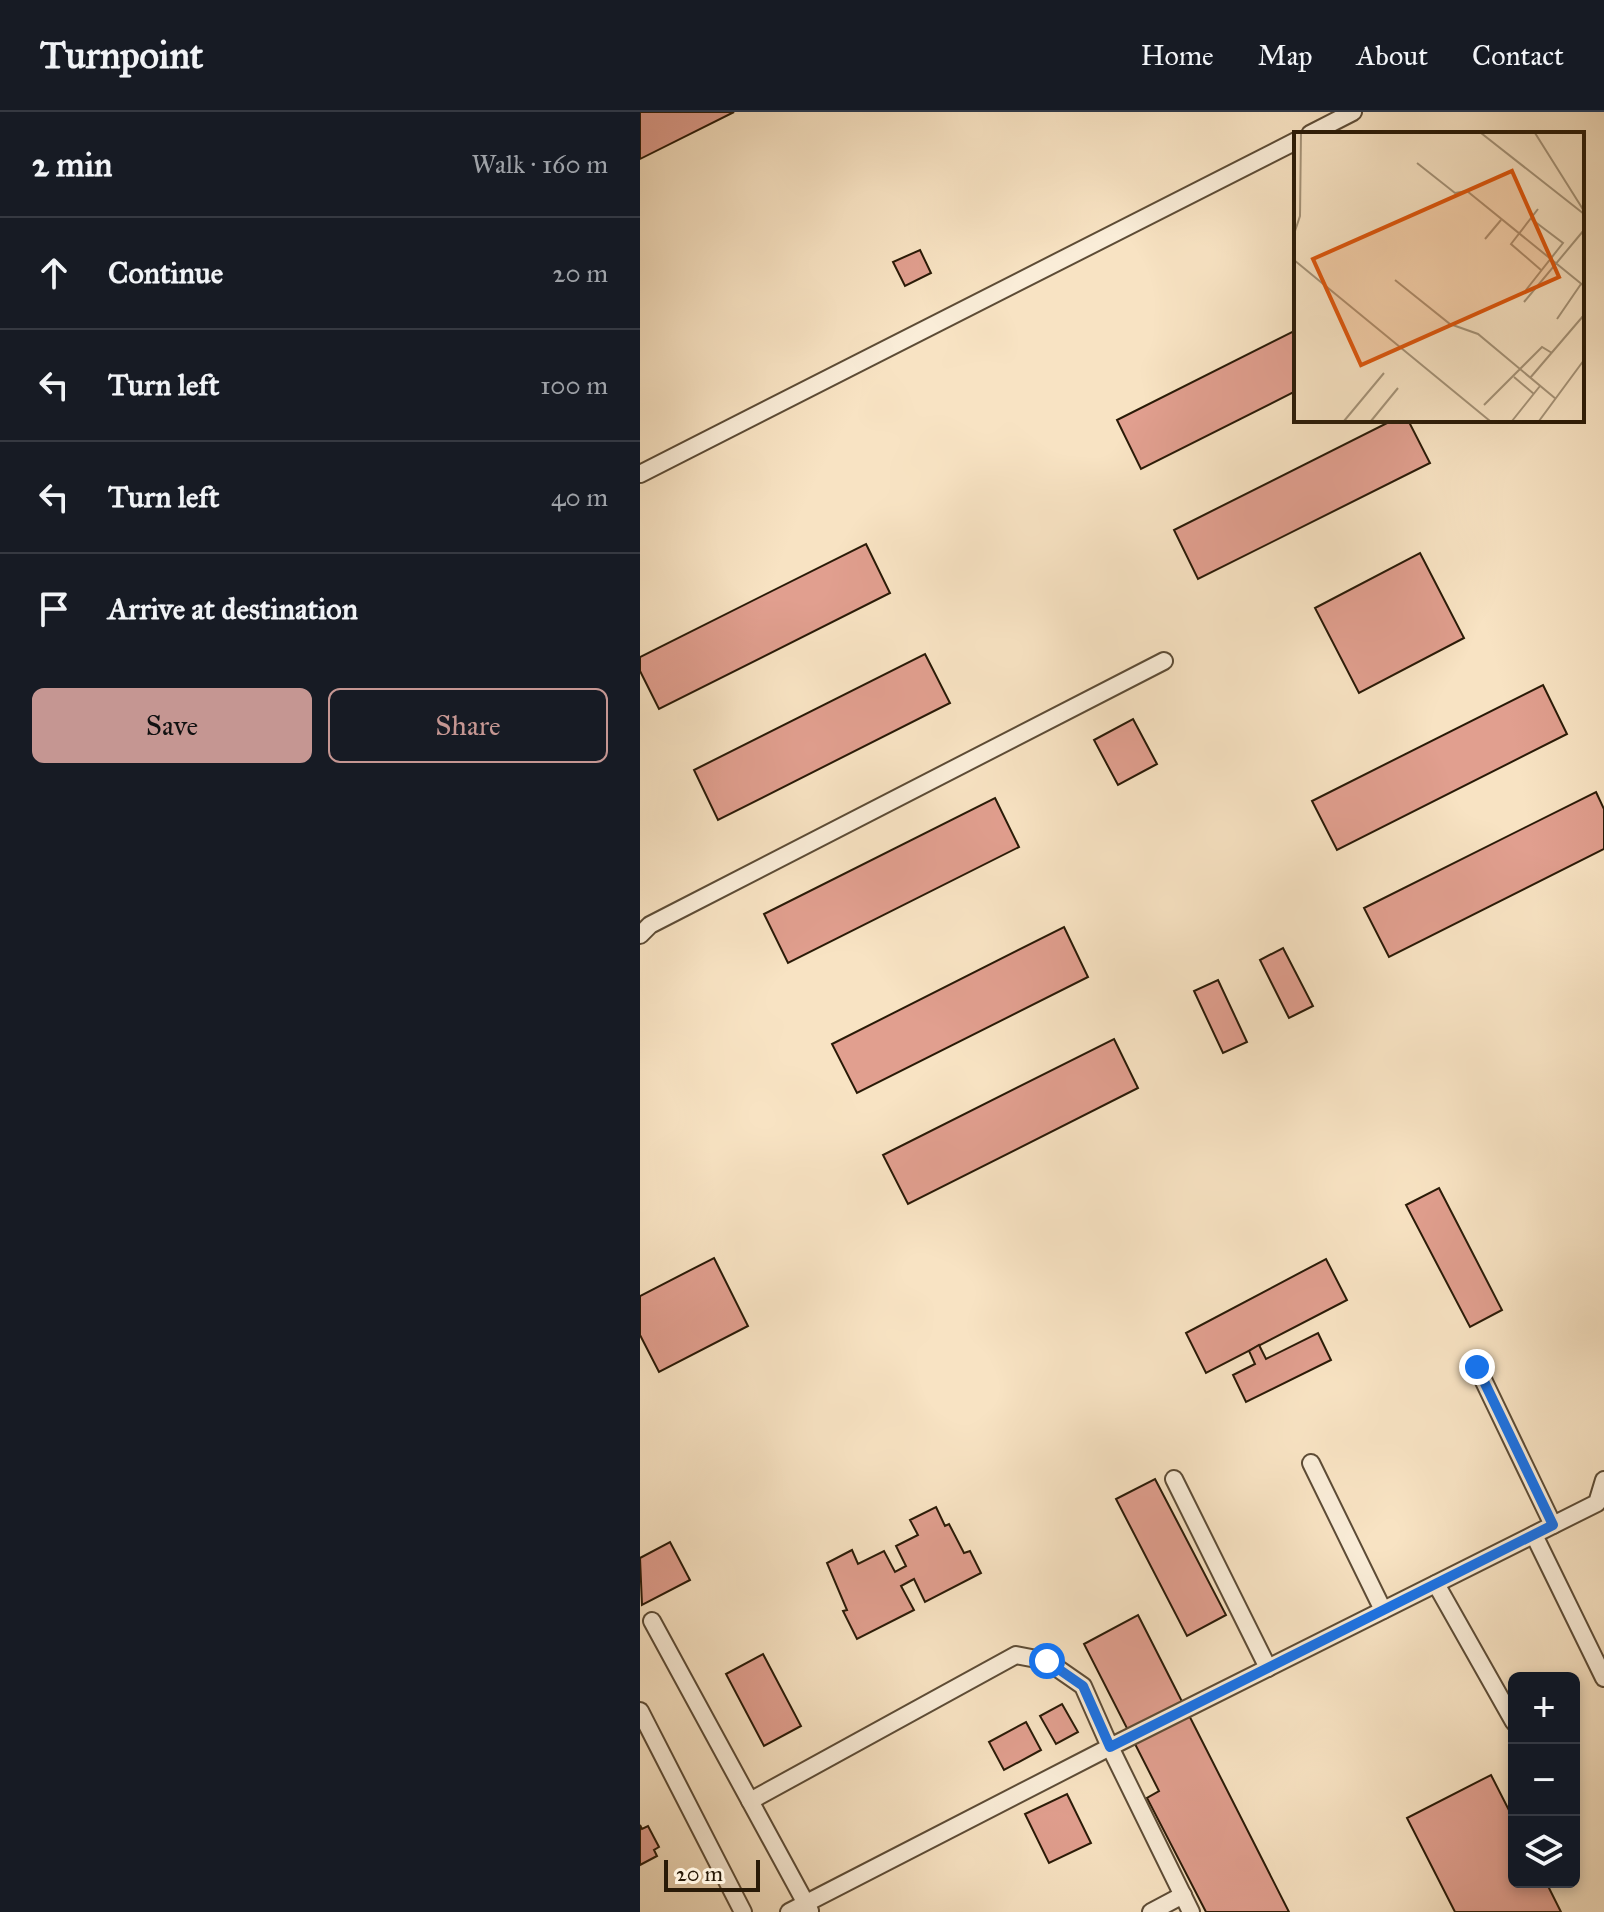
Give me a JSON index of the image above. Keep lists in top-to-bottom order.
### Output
{
  "scale_bar": "20 m",
  "page": {
    "header": "Turnpoint",
    "nav": [
      "Home",
      "Map",
      "About",
      "Contact"
    ],
    "heading": ["2 min", "Walk · 160 m"],
    "list": [
      ["Continue", "20 m"],
      ["Turn left", "100 m"],
      ["Turn left", "40 m"],
      "Arrive at destination"
    ],
    "buttons": ["Save", "Share"],
    "map_buttons": ["+", "−"],
    "scale": "20 m"
  }
}
